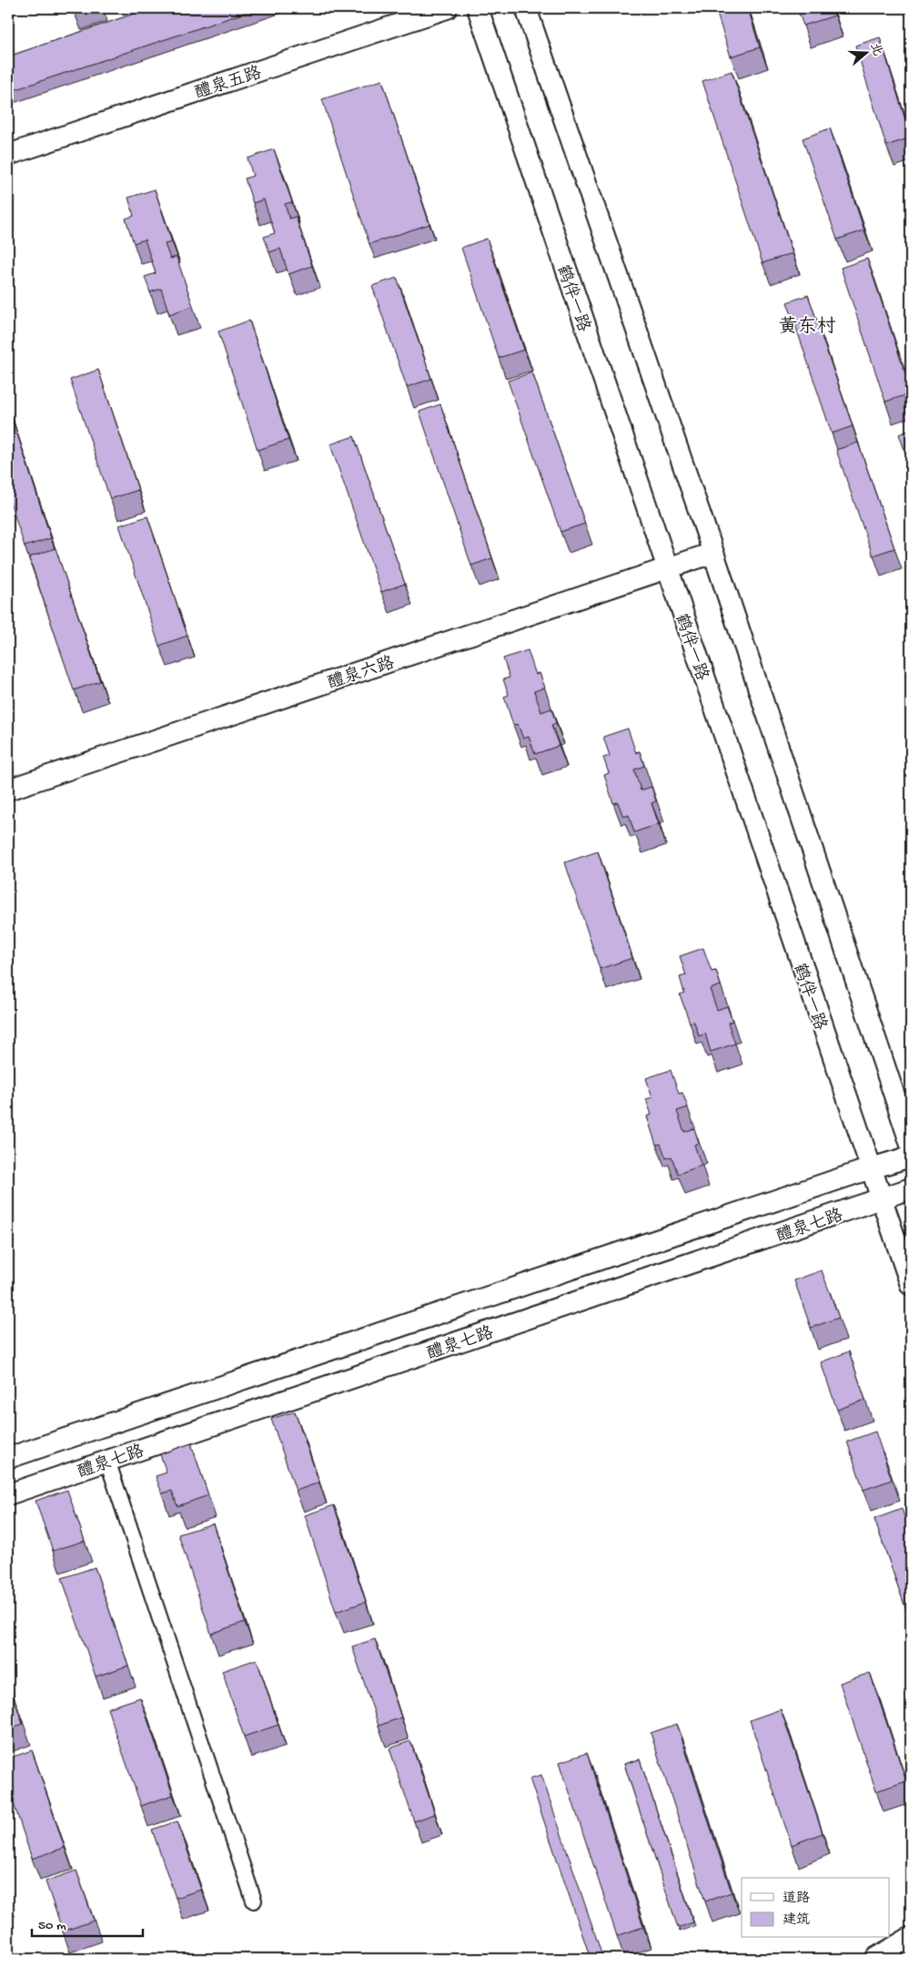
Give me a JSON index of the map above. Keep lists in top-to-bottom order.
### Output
{
  "streets": {
    "main road": [
      "醴泉五路",
      "鹤伴一路",
      "醴泉六路",
      "醴泉七路"
    ]
  },
  "crossings": [
    ["鹤伴一路", "醴泉六路"],
    ["鹤伴一路", "醴泉七路"]
  ],
  "districts": ["黄东村"],
  "legend": ["道路", "建筑"],
  "scale_bar": "50 m",
  "north": "right"
}
